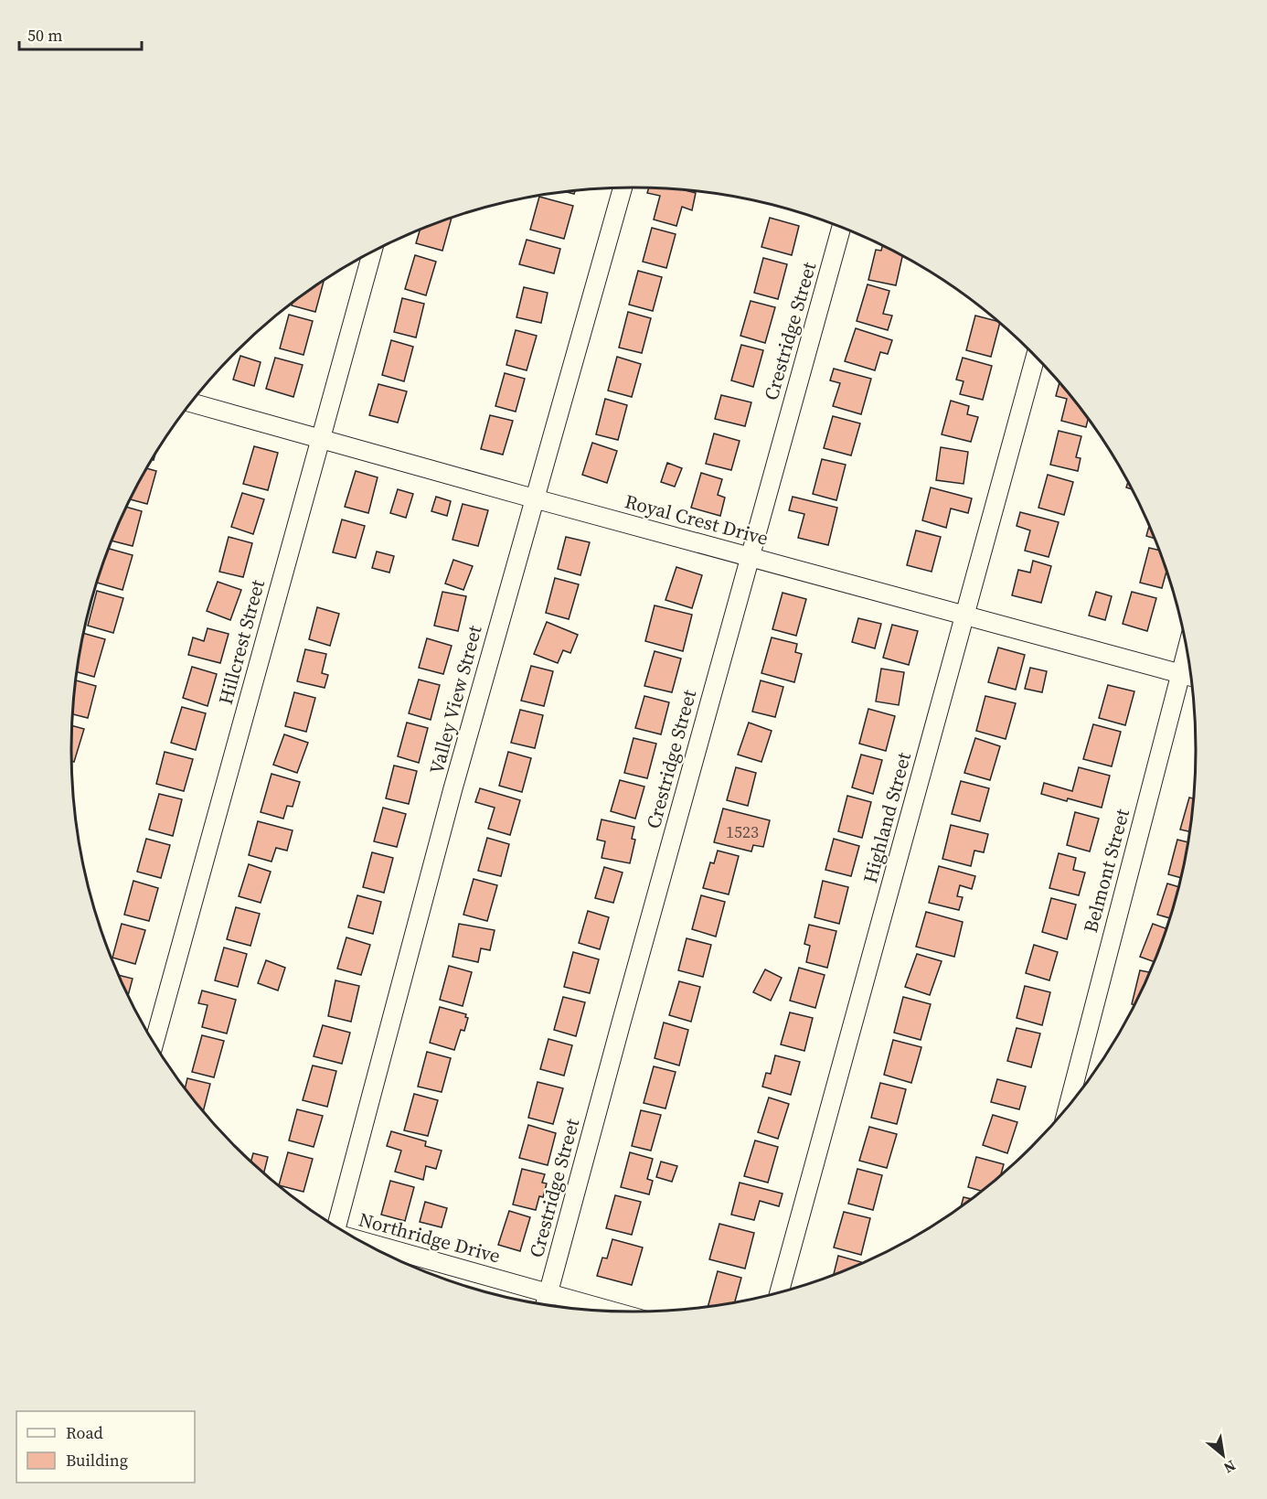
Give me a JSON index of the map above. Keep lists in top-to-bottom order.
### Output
{
  "streets": {
    "street": [
      "Crestridge Street",
      "Royal Crest Drive",
      "Hillcrest Street",
      "Valley View Street",
      "Highland Street",
      "Belmont Street",
      "Northridge Drive"
    ]
  },
  "crossings": [
    ["Crestridge Street", "Royal Crest Drive"],
    ["Crestridge Street", "Northridge Drive"],
    ["Royal Crest Drive", "Hillcrest Street"],
    ["Royal Crest Drive", "Valley View Street"],
    ["Royal Crest Drive", "Highland Street"],
    ["Royal Crest Drive", "Belmont Street"]
  ],
  "house_numbers": ["1523"],
  "legend": ["Road", "Building"],
  "scale_bar": "50 m",
  "north": "bottom right"
}
